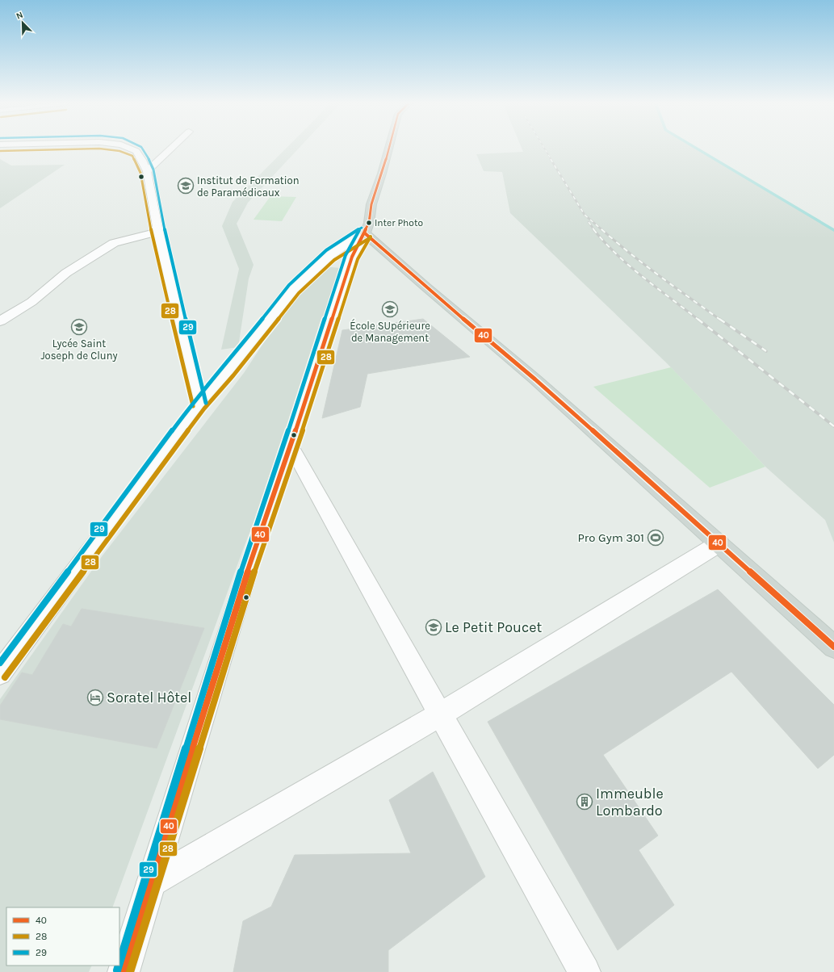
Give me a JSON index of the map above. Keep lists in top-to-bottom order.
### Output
{
  "places": {
    "school or university": [
      "Institut de Formation de Paramédicaux",
      "École SUpérieure de Management",
      "Lycée Saint Joseph de Cluny",
      "Le Petit Poucet"
    ],
    "other": ["Inter Photo"],
    "sports": ["Pro Gym 301"],
    "hotel": ["Soratel Hôtel"],
    "building": ["Immeuble Lombardo"]
  },
  "lines": ["transit line 40", "transit line 28", "transit line 29"],
  "legend": ["40", "28", "29"],
  "north": "top left"
}
